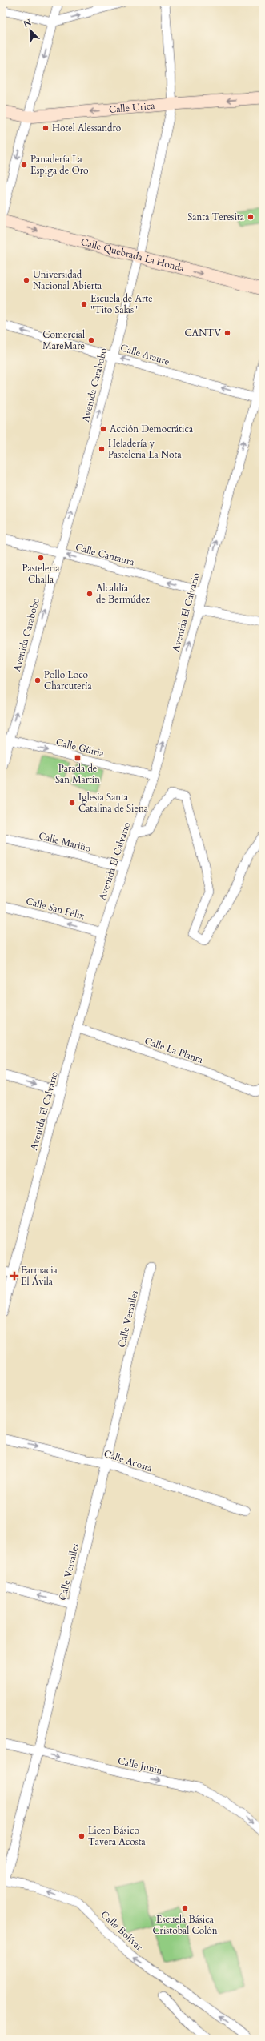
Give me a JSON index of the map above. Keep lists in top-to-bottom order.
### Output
{
  "streets": {
    "main road": ["Calle Urica", "Calle Quebrada La Honda"],
    "street": [
      "Calle Araure",
      "Avenida Carabobo",
      "Calle Cantaura",
      "Avenida El Calvario",
      "Calle Güiria",
      "Calle Mariño",
      "Calle San Félix",
      "Calle La Planta",
      "Calle Versalles",
      "Calle Acosta",
      "Calle Junin",
      "Calle Bolívar"
    ]
  },
  "crossings": [
    ["Calle Urica", "Avenida Carabobo"],
    ["Calle Quebrada La Honda", "Avenida Carabobo"],
    ["Calle Araure", "Avenida Carabobo"],
    ["Calle Araure", "Avenida El Calvario"],
    ["Avenida Carabobo", "Calle Cantaura"],
    ["Avenida Carabobo", "Calle Güiria"],
    ["Calle Cantaura", "Avenida El Calvario"],
    ["Avenida El Calvario", "Calle Güiria"],
    ["Avenida El Calvario", "Calle Mariño"],
    ["Avenida El Calvario", "Calle San Félix"],
    ["Avenida El Calvario", "Calle La Planta"],
    ["Calle Versalles", "Calle Acosta"],
    ["Calle Versalles", "Calle Junin"],
    ["Calle Versalles", "Calle Bolívar"]
  ],
  "one_way": [
    "Calle Urica",
    "Calle Quebrada La Honda",
    "Calle Araure",
    "Avenida Carabobo",
    "Calle Cantaura",
    "Avenida El Calvario",
    "Calle Güiria",
    "Calle San Félix",
    "Calle Acosta",
    "Calle Junin",
    "Calle Bolívar"
  ],
  "places": {
    "other": [
      "Hotel Alessandro",
      "Panadería La Espiga de Oro",
      "Santa Teresita",
      "Universidad Nacional Abierta",
      "Escuela de Arte \"Tito Salas\"",
      "CANTV",
      "Comercial MareMare",
      "Acción Democrática",
      "Heladería y Pasteleria La Nota",
      "Pasteleria Challa",
      "Alcaldía de Bermúdez",
      "Pollo Loco Charcutería",
      "Iglesia Santa Catalina de Siena",
      "Liceo Básico Tavera Acosta",
      "Escuela Básica Cristobal Colón"
    ],
    "transit": ["Parada de San Martín"],
    "health": ["Farmacia El Ávila"]
  },
  "north": "top left"
}
